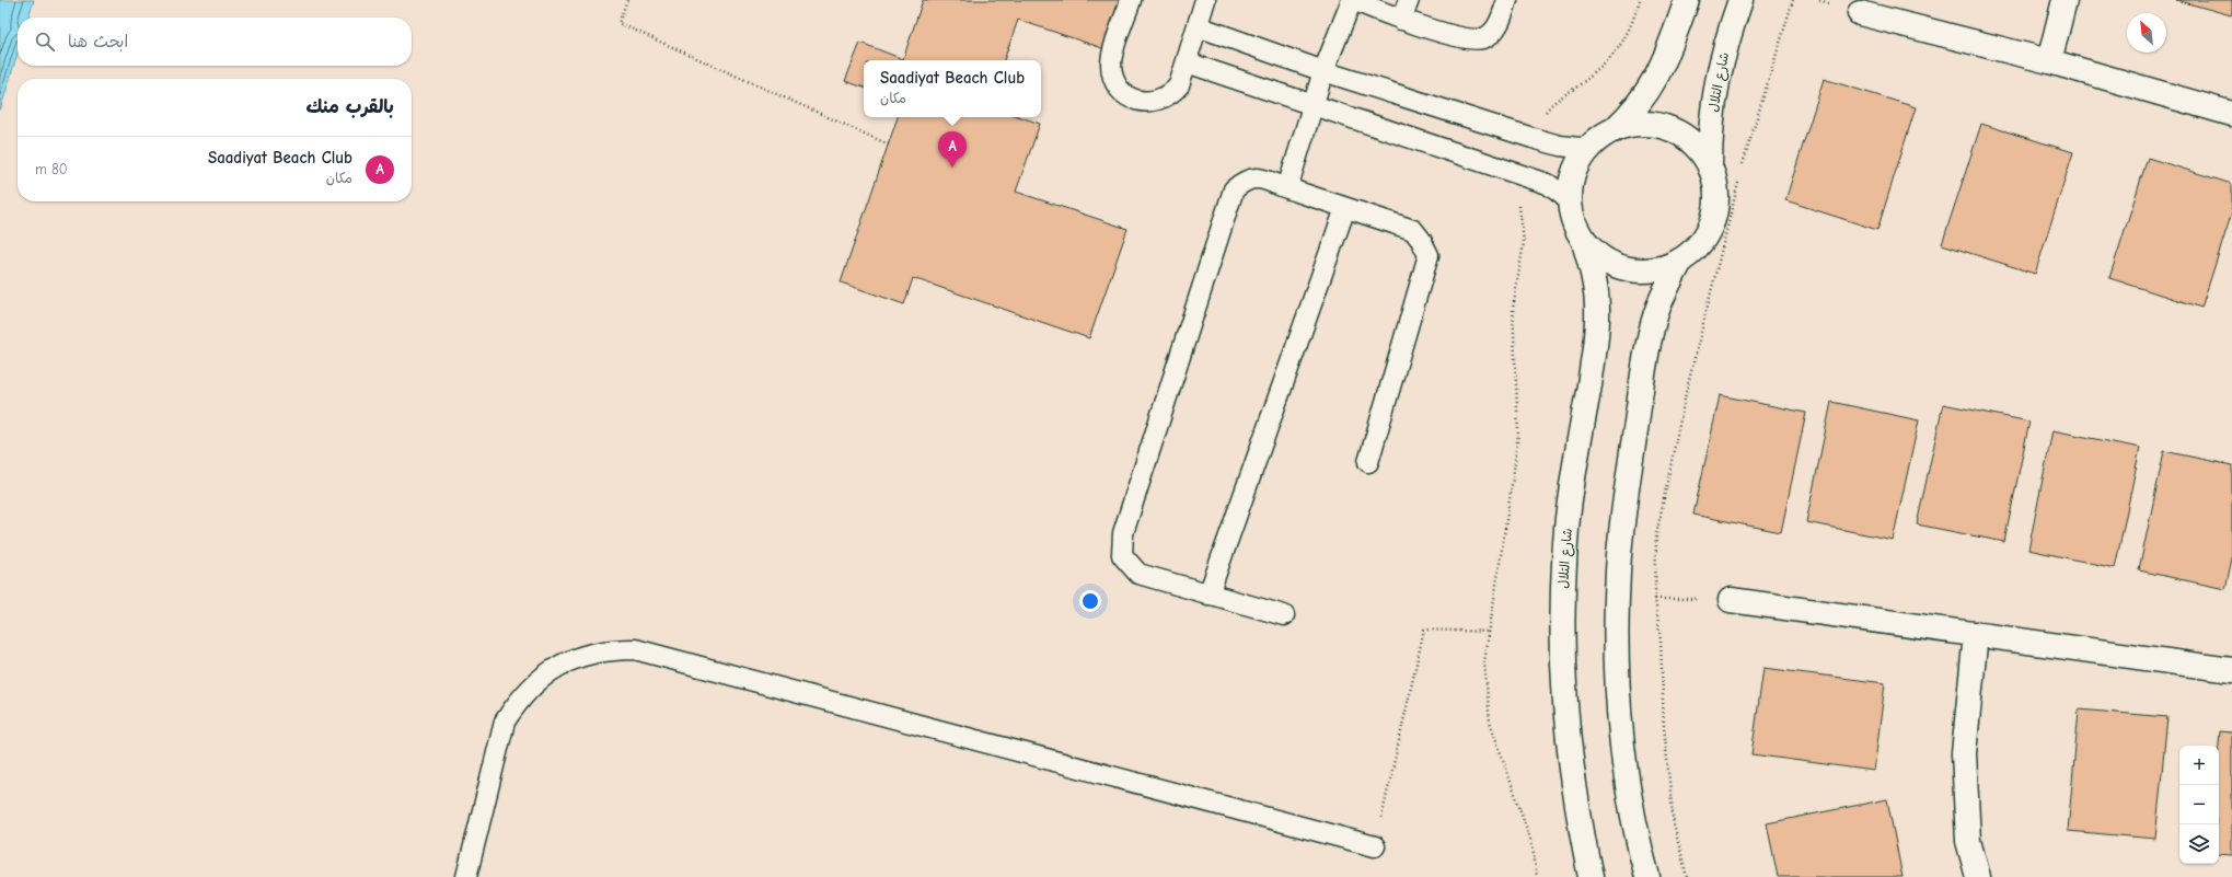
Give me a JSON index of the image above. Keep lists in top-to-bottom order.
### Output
{
  "streets": {
    "street": ["شارع التلال"]
  },
  "north": "top left",
  "page": {
    "search": "ابحث هنا",
    "popup": ["Saadiyat Beach Club", "مكان"],
    "heading": "بالقرب منك",
    "pins": "A",
    "list": [
      {
        "mark": "A",
        "name": "Saadiyat Beach Club",
        "note": "مكان",
        "value": "80 m"
      }
    ],
    "map_buttons": ["+", "−"]
  }
}
